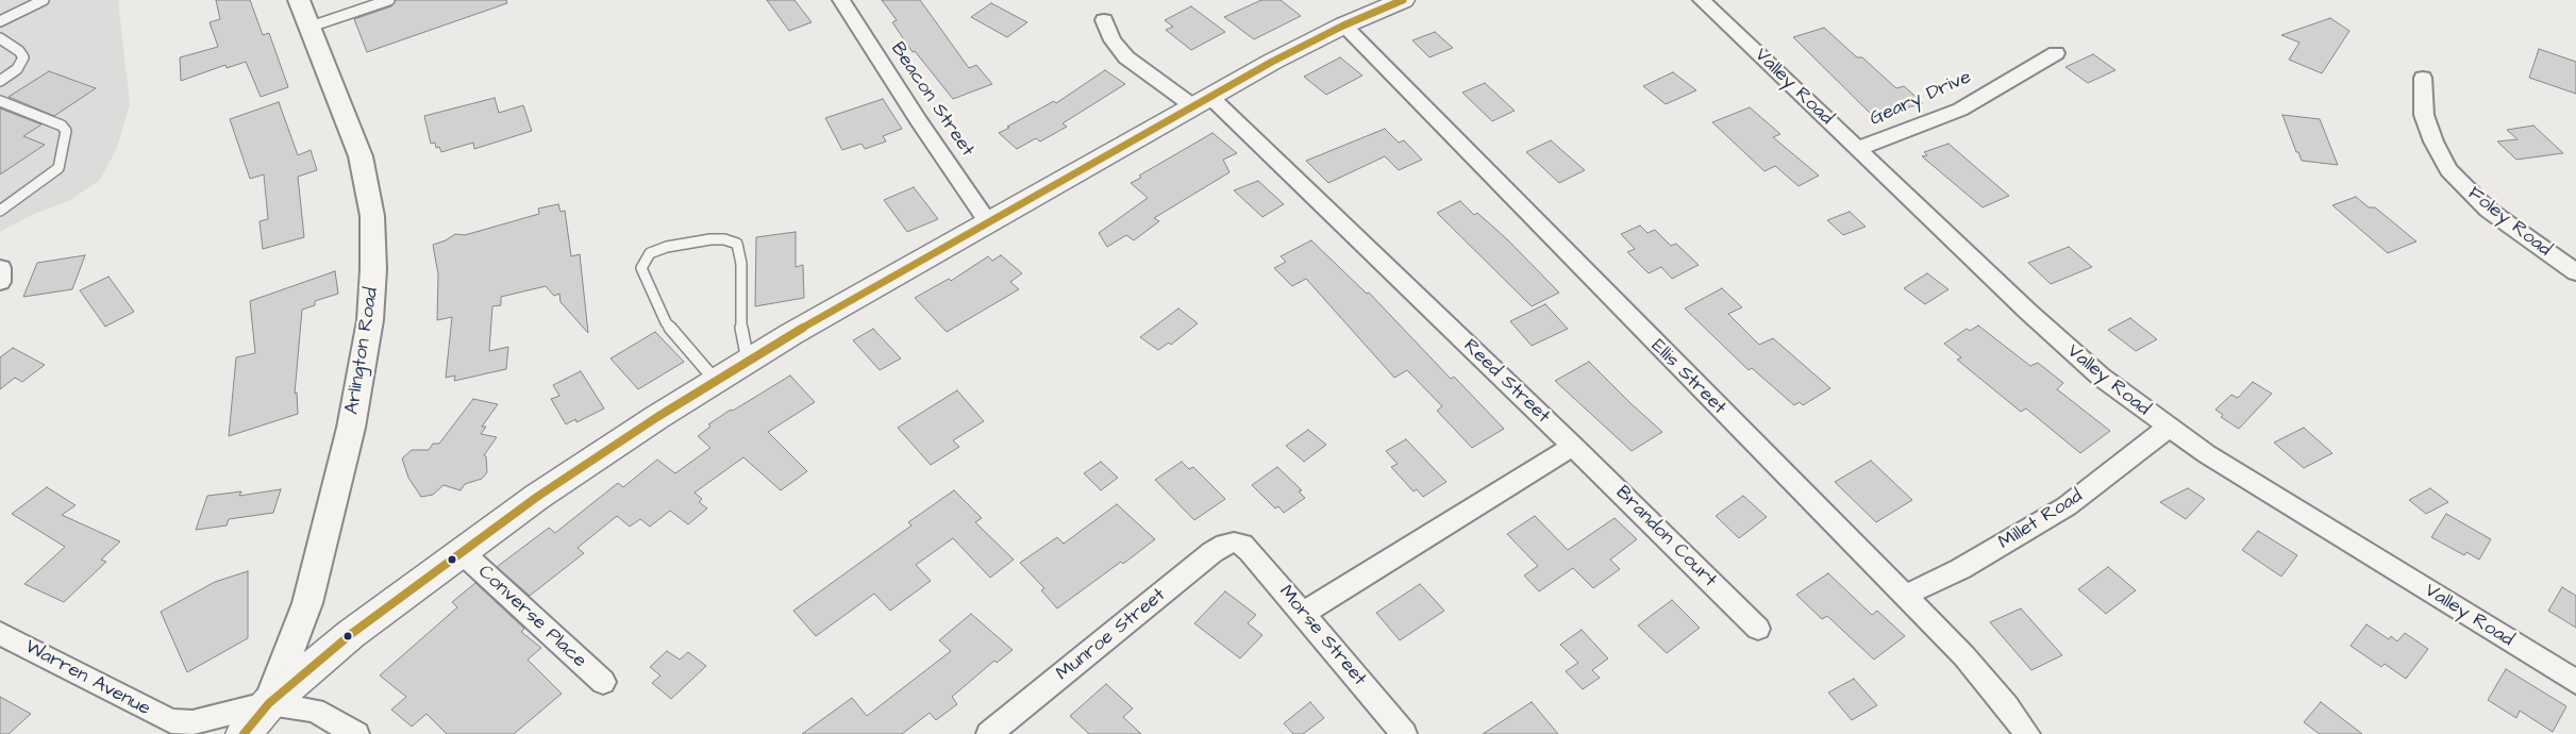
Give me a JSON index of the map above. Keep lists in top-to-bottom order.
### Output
{
  "streets": {
    "street": [
      "Valley Road",
      "Geary Drive",
      "Beacon Street",
      "Foley Road",
      "Arlington Road",
      "Ellis Street",
      "Reed Street",
      "Millet Road",
      "Brandon Court",
      "Converse Place",
      "Munroe Street",
      "Morse Street",
      "Warren Avenue"
    ]
  },
  "crossings": [
    ["Valley Road", "Geary Drive"],
    ["Valley Road", "Millet Road"],
    ["Arlington Road", "Warren Avenue"],
    ["Ellis Street", "Millet Road"],
    ["Reed Street", "Brandon Court"],
    ["Munroe Street", "Morse Street"]
  ]
}
